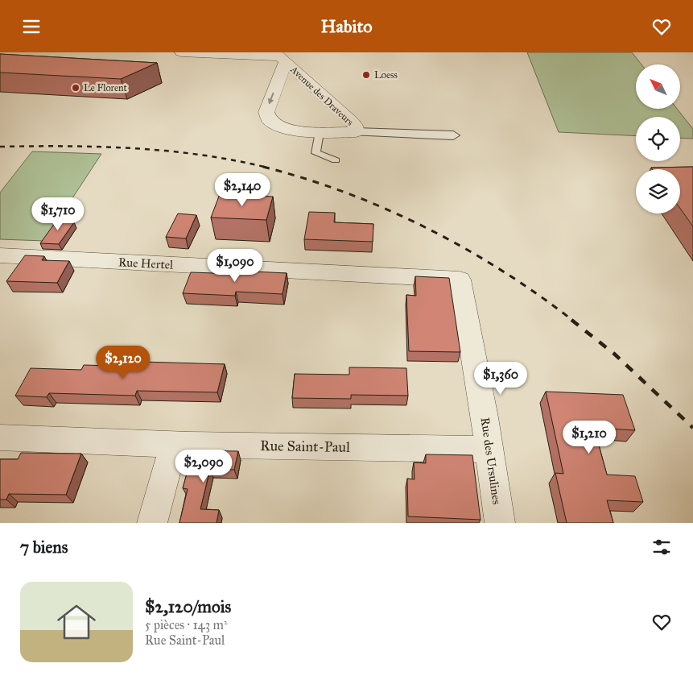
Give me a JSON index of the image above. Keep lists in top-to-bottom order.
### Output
{
  "streets": {
    "street": [
      "Avenue des Draveurs",
      "Rue Hertel",
      "Rue Saint-Paul",
      "Rue des Ursulines"
    ]
  },
  "crossings": [
    ["Rue Hertel", "Rue des Ursulines"],
    ["Rue Saint-Paul", "Rue des Ursulines"]
  ],
  "places": ["Loess", "Le Florent"],
  "north": "top left",
  "page": {
    "header": "Habito",
    "price": [
      "$2,140",
      "$1,710",
      "$1,090",
      "$2,120",
      "$1,360",
      "$1,210",
      "$2,090"
    ],
    "heading": "7 biens",
    "list": [
      {
        "name": "$2,120/mois",
        "note": "5 pièces · 143 m² · Rue Saint-Paul"
      }
    ]
  }
}
